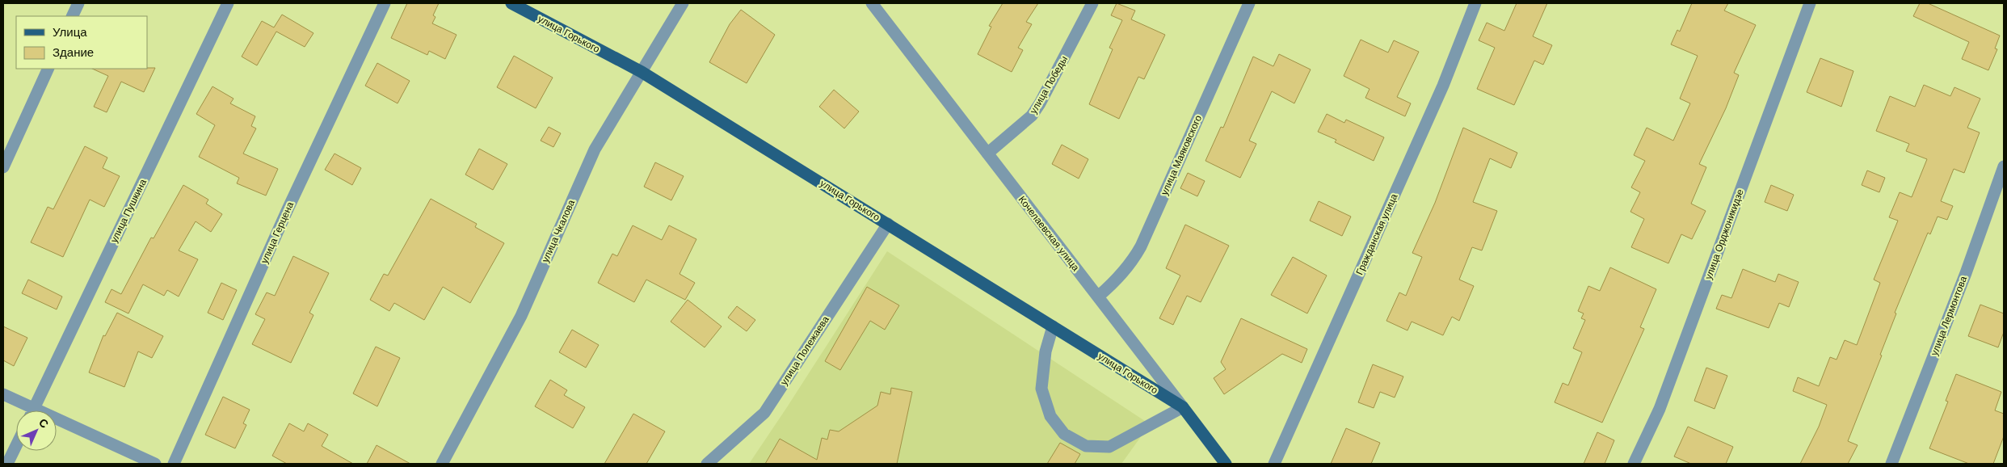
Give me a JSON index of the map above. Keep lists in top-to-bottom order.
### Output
{
  "streets": {
    "main road": ["улица Горького", "Кочелаевская улица"],
    "street": [
      "улица Победы",
      "улица Маяковского",
      "улица Пушкина",
      "улица Чкалова",
      "улица Герцена",
      "Гражданская улица",
      "улица Орджоникидзе",
      "улица Лермонтова",
      "улица Полежаева"
    ]
  },
  "crossings": [
    ["улица Горького", "улица Чкалова"],
    ["улица Горького", "Кочелаевская улица"],
    ["улица Горького", "улица Полежаева"],
    ["улица Победы", "Кочелаевская улица"],
    ["улица Маяковского", "Кочелаевская улица"]
  ],
  "legend": ["Улица", "Здание"],
  "north": "top right"
}
